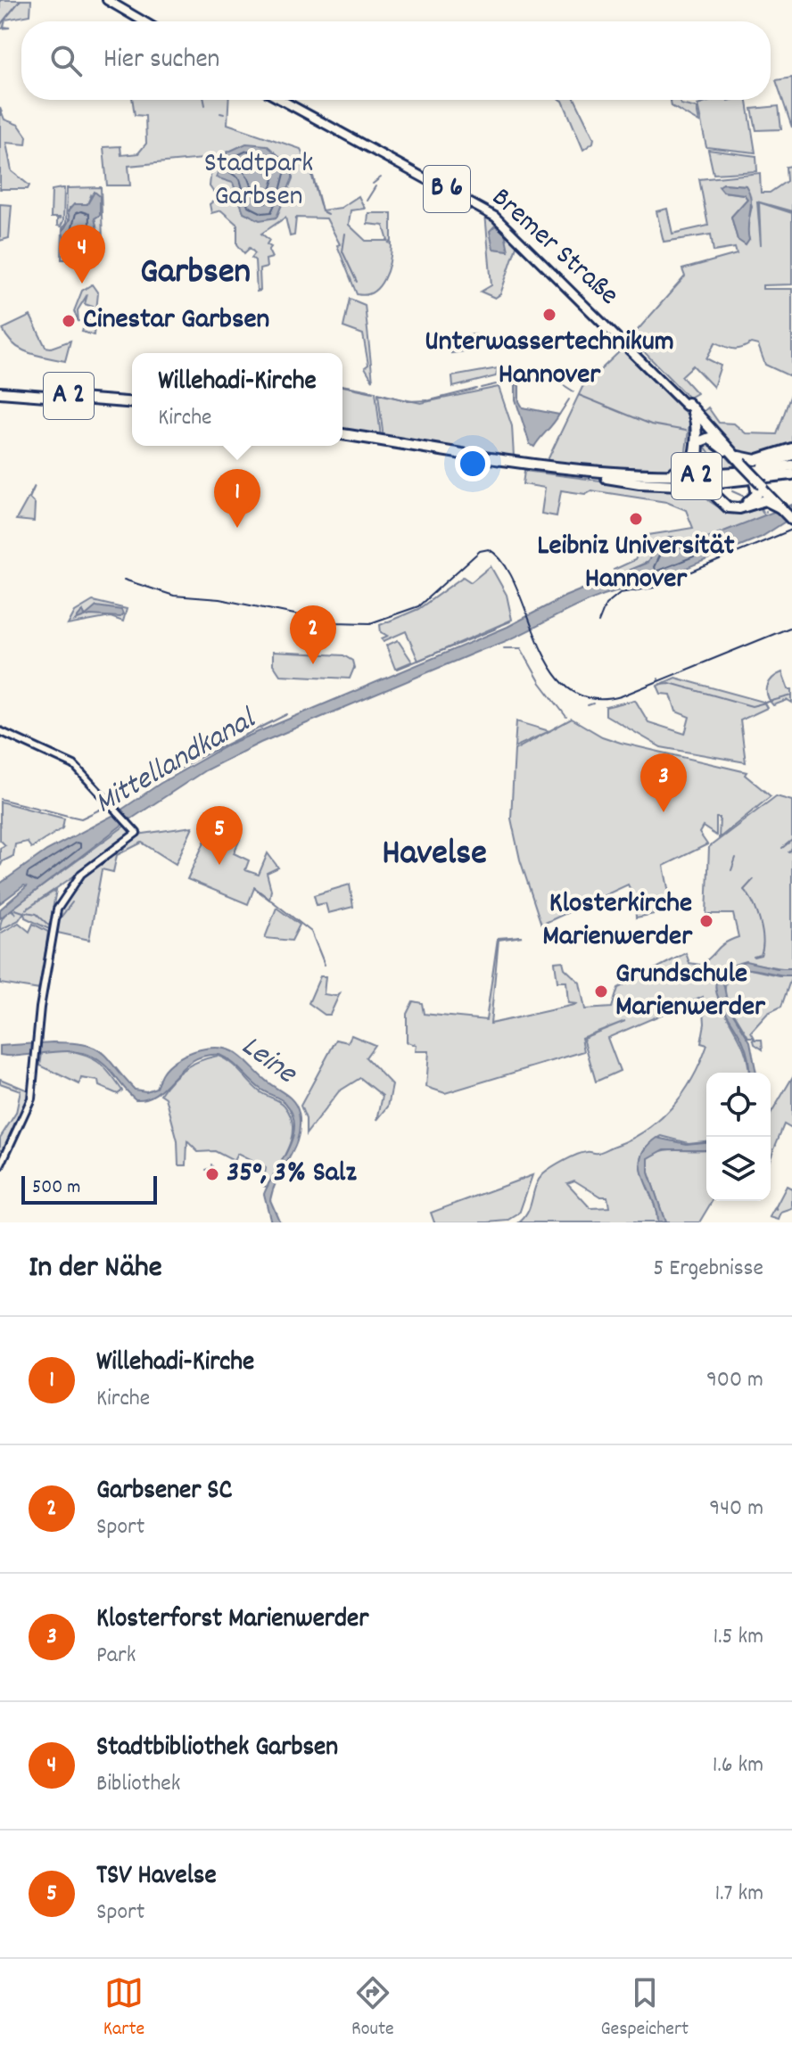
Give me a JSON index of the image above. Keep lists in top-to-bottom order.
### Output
{
  "streets": {
    "highway": ["B 6", "A 2"],
    "main road": ["Bremer Straße"]
  },
  "crossings": [
    ["B 6", "Bremer Straße"]
  ],
  "districts": ["Garbsen", "Havelse"],
  "water": ["Mittellandkanal", "Leine"],
  "parks": ["Stadtpark Garbsen"],
  "places": [
    "Unterwassertechnikum Hannover",
    "Cinestar Garbsen",
    "Leibniz Universität Hannover",
    "Klosterkirche Marienwerder",
    "Grundschule Marienwerder",
    "35°, 3% Salz"
  ],
  "scale_bar": "500 m",
  "page": {
    "search": "Hier suchen",
    "pins": [
      "4",
      "1",
      "2",
      "3",
      "5"
    ],
    "popup": ["Willehadi-Kirche", "Kirche"],
    "scale": "500 m",
    "heading": ["In der Nähe", "5 Ergebnisse"],
    "list": [
      {
        "mark": "1",
        "name": "Willehadi-Kirche",
        "note": "Kirche",
        "value": "900 m"
      },
      {
        "mark": "2",
        "name": "Garbsener SC",
        "note": "Sport",
        "value": "940 m"
      },
      {
        "mark": "3",
        "name": "Klosterforst Marienwerder",
        "note": "Park",
        "value": "1.5 km"
      },
      {
        "mark": "4",
        "name": "Stadtbibliothek Garbsen",
        "note": "Bibliothek",
        "value": "1.6 km"
      },
      {
        "mark": "5",
        "name": "TSV Havelse",
        "note": "Sport",
        "value": "1.7 km"
      }
    ],
    "nav": ["Karte", "Route", "Gespeichert"]
  }
}
